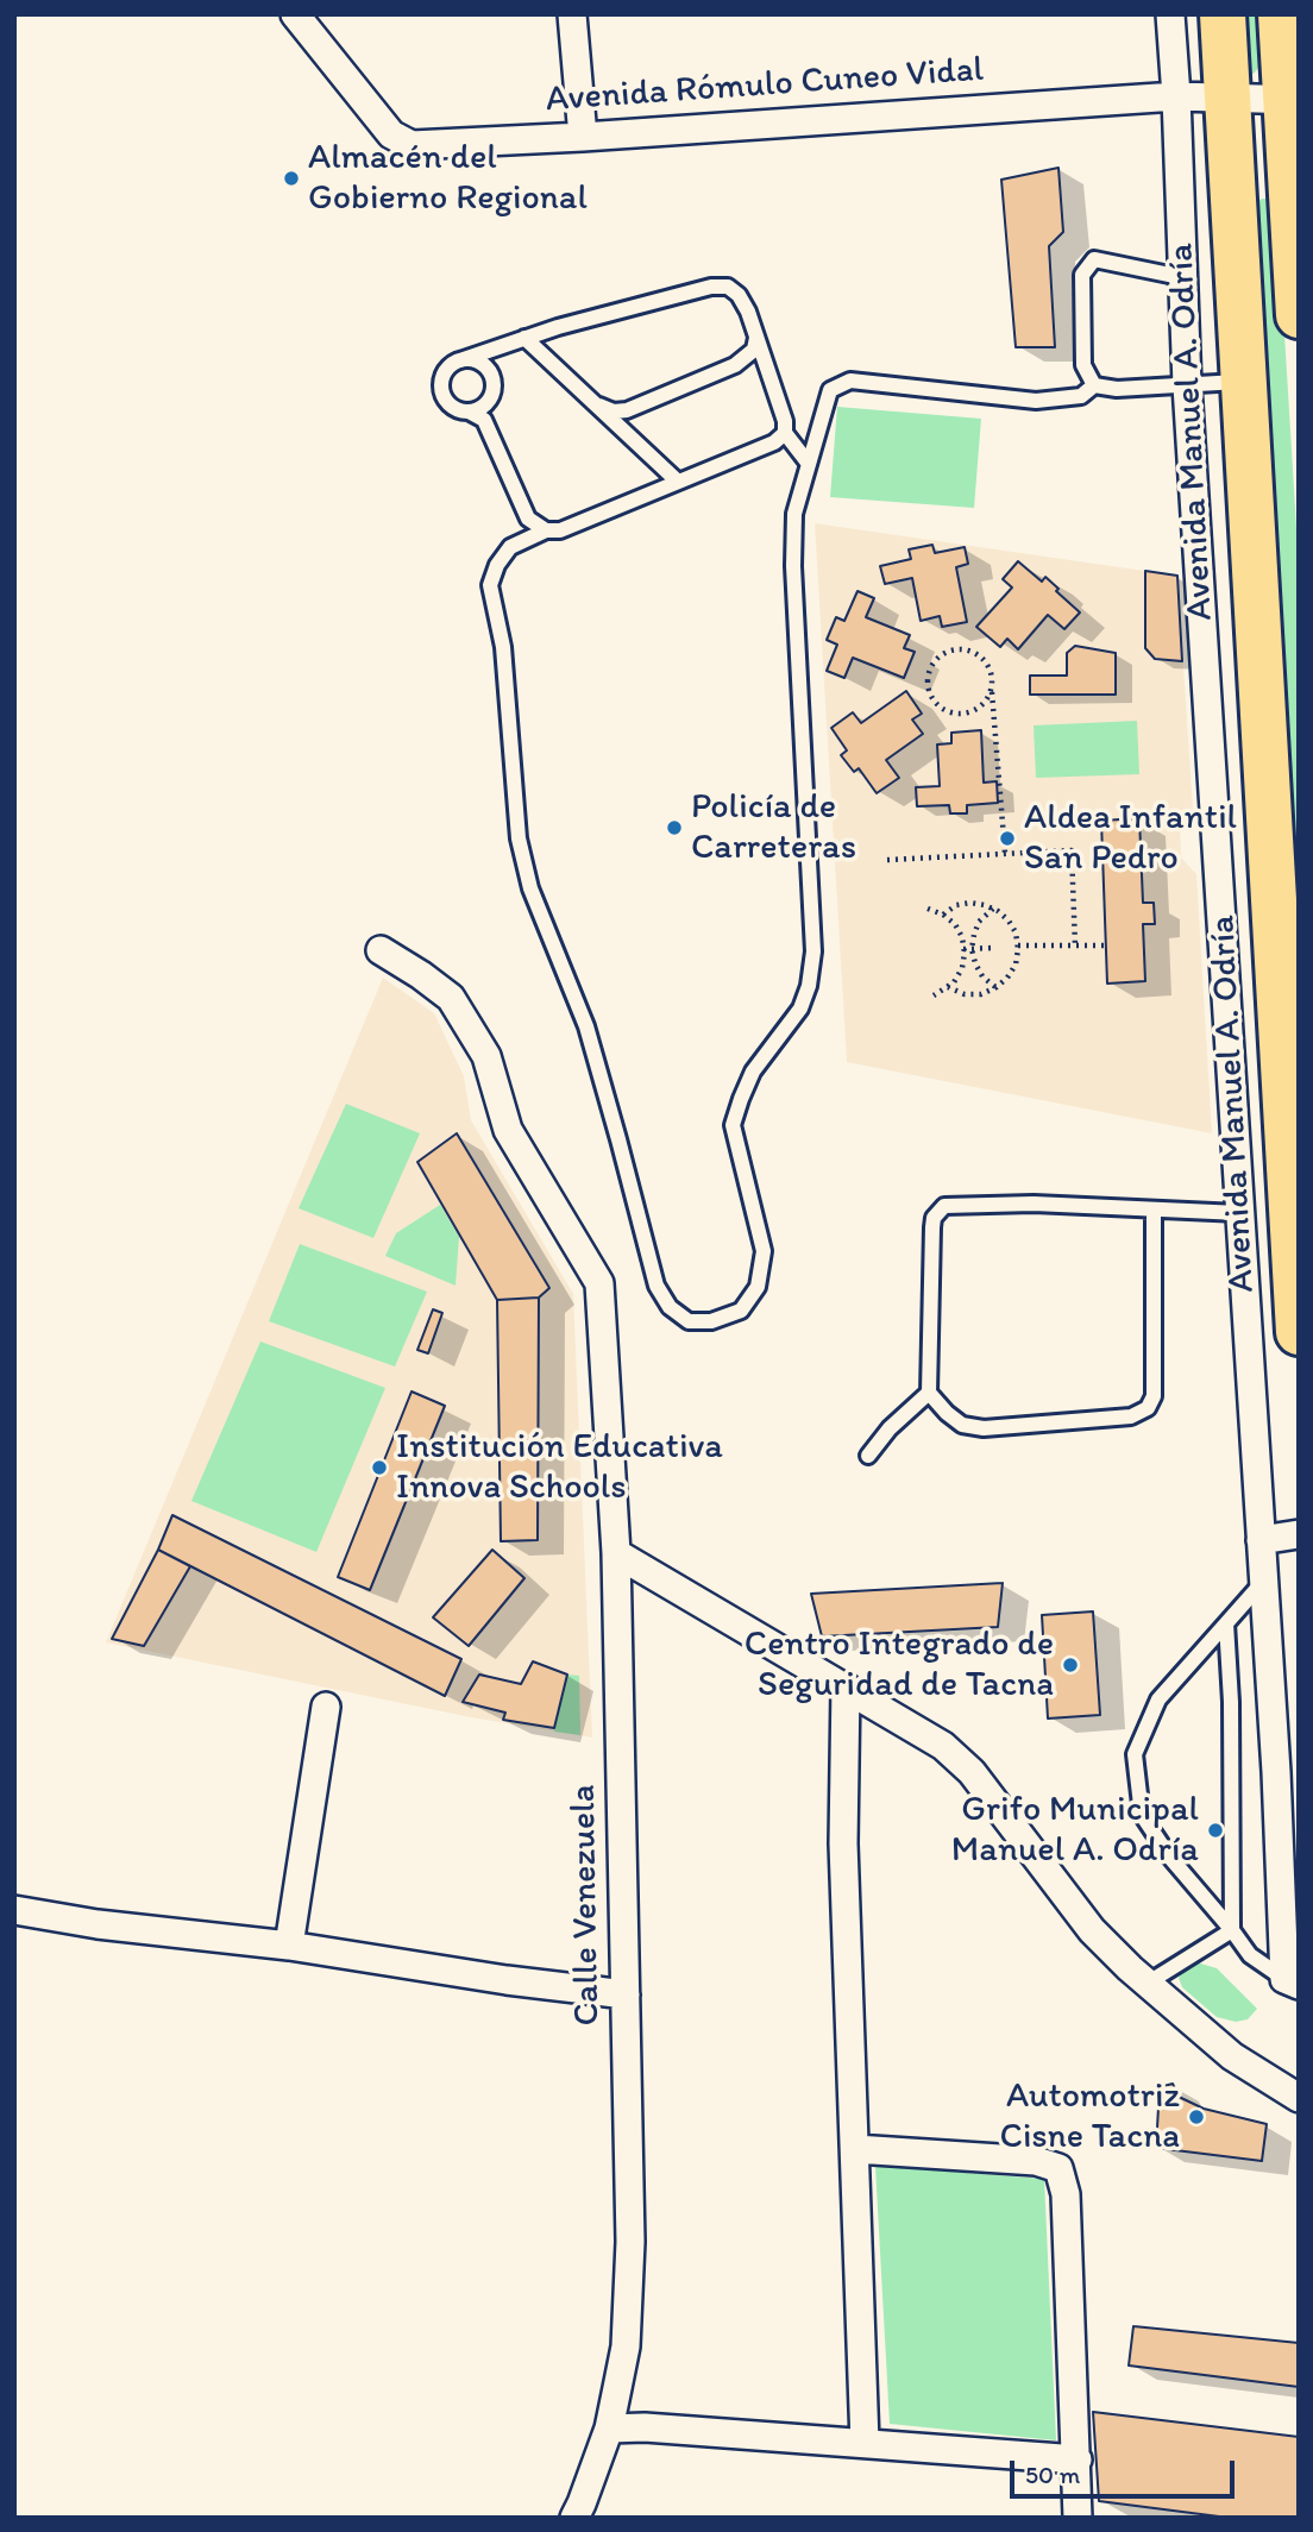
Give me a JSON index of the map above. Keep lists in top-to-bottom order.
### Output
{
  "streets": {
    "highway": ["Avenida Manuel A. Odría"],
    "street": ["Avenida Rómulo Cuneo Vidal", "Calle Venezuela"]
  },
  "crossings": [
    ["Avenida Rómulo Cuneo Vidal", "Avenida Manuel A. Odría"]
  ],
  "places": [
    "Almacén del Gobierno Regional",
    "Policía de Carreteras",
    "Aldea Infantil San Pedro",
    "Institución Educativa Innova Schools",
    "Centro Integrado de Seguridad de Tacna",
    "Grifo Municipal Manuel A. Odría",
    "Automotriz Cisne Tacna"
  ],
  "scale_bar": "50 m"
}
